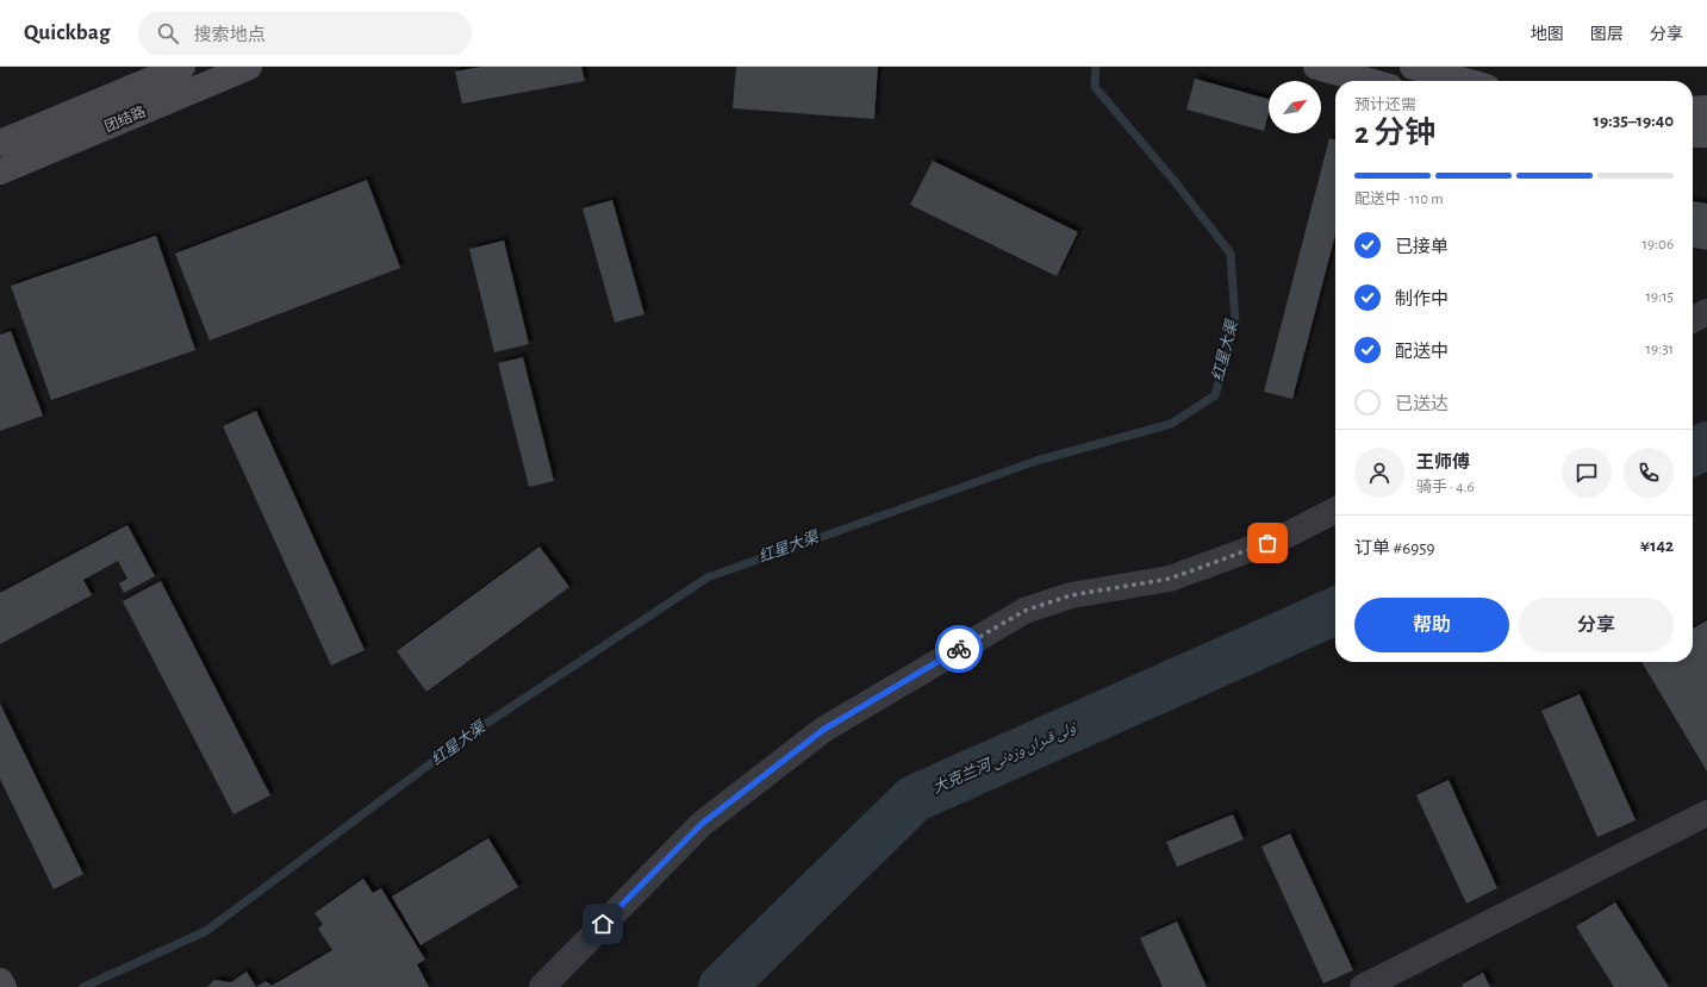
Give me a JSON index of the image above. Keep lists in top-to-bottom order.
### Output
{
  "streets": {
    "main road": ["团结路"]
  },
  "water": ["红星大渠", "大克兰河 ۇلى قىران وزەنى"],
  "north": "top right",
  "page": {
    "header": "Quickbag",
    "search": "搜索地点",
    "nav": ["地图", "图层", "分享"],
    "heading": ["2 分钟", "预计还需", "19:35–19:40"],
    "panel": [
      "王师傅",
      "骑手 · 4.6",
      "订单 #6959",
      "¥142"
    ],
    "bar": "配送中 · 110 m",
    "list": [
      ["已接单", "19:06"],
      ["制作中", "19:15"],
      ["配送中", "19:31"],
      "已送达"
    ],
    "buttons": ["帮助", "分享"]
  }
}
